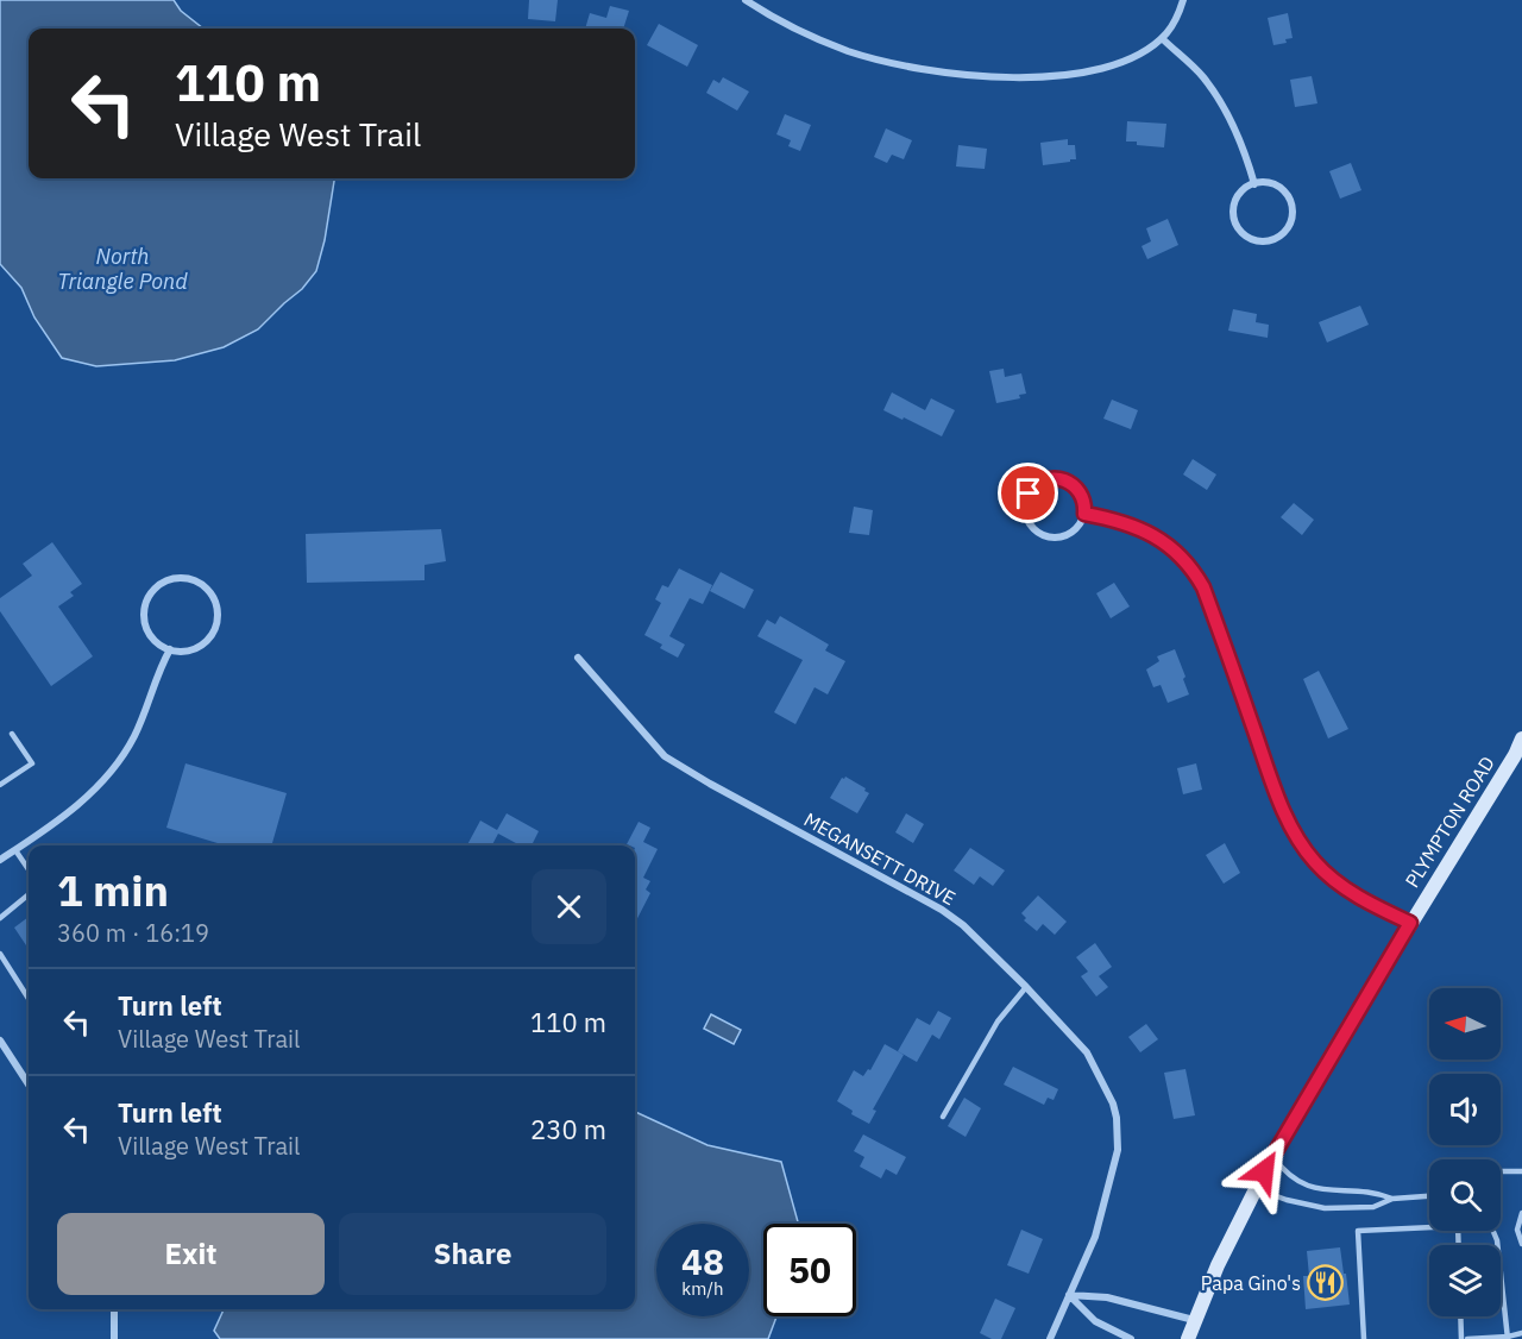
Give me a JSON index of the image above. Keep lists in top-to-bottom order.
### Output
{
  "streets": {
    "main road": ["PLYMPTON ROAD"],
    "street": ["MEGANSETT DRIVE"]
  },
  "water": ["North Triangle Pond"],
  "places": {
    "restaurant": ["Papa Gino's"]
  },
  "north": "left",
  "page": {
    "turn": ["110 m", "Village West Trail"],
    "heading": ["1 min", "360 m · 16:19"],
    "list": [
      {
        "name": "Turn left",
        "note": "Village West Trail",
        "value": "110 m"
      },
      {
        "name": "Turn left",
        "note": "Village West Trail",
        "value": "230 m"
      }
    ],
    "buttons": ["Exit", "Share"],
    "speed": "48 km/h",
    "limit": "50"
  }
}
